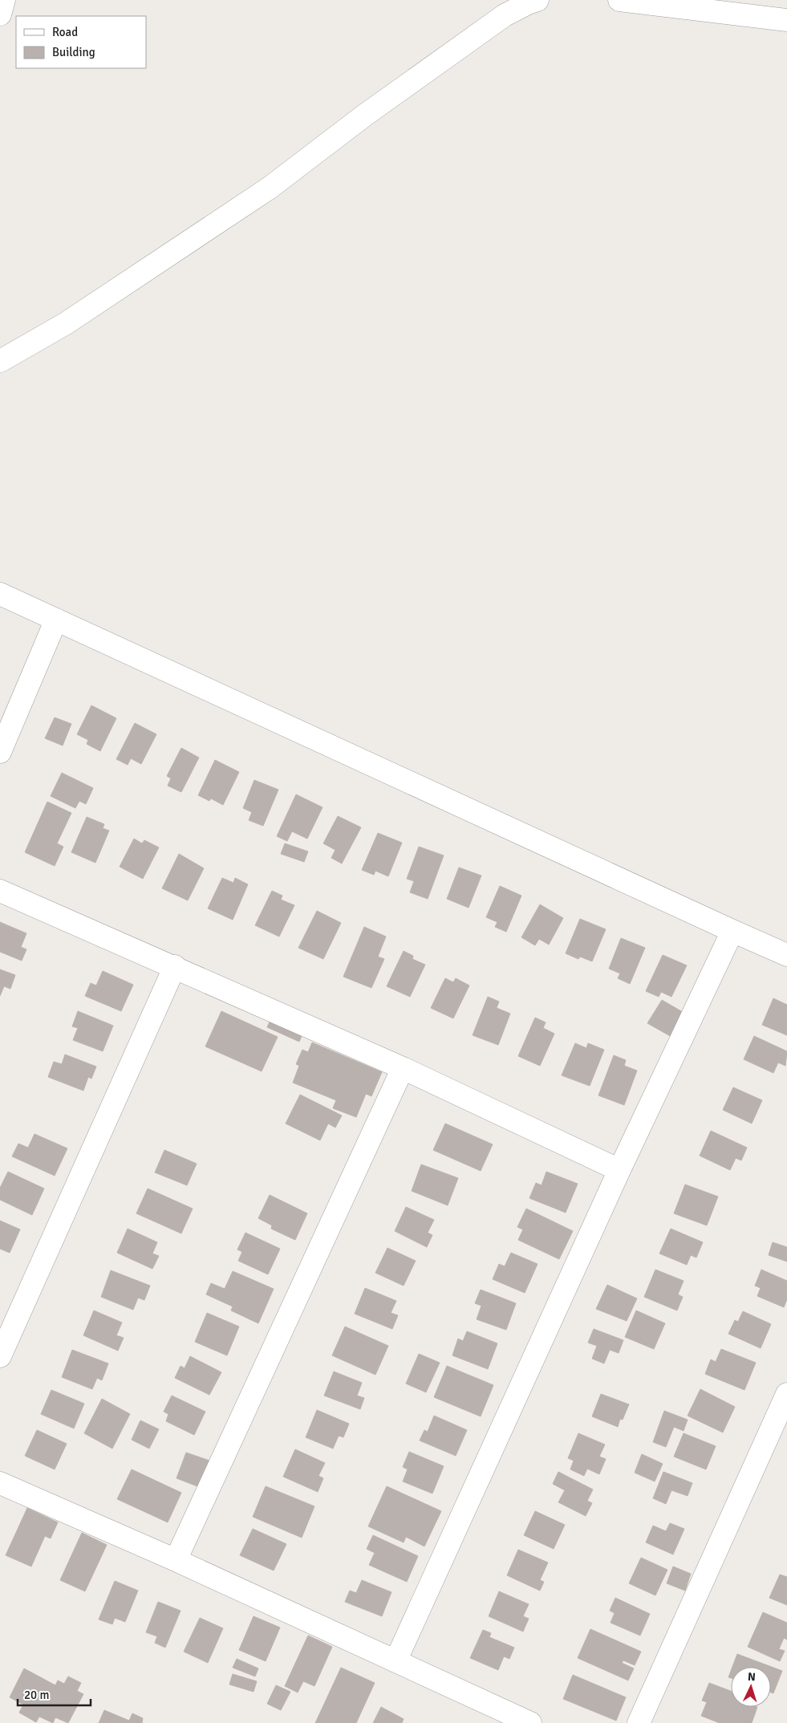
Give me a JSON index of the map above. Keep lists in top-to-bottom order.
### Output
{
  "legend": ["Road", "Building"],
  "scale_bar": "20 m",
  "north": "top"
}
